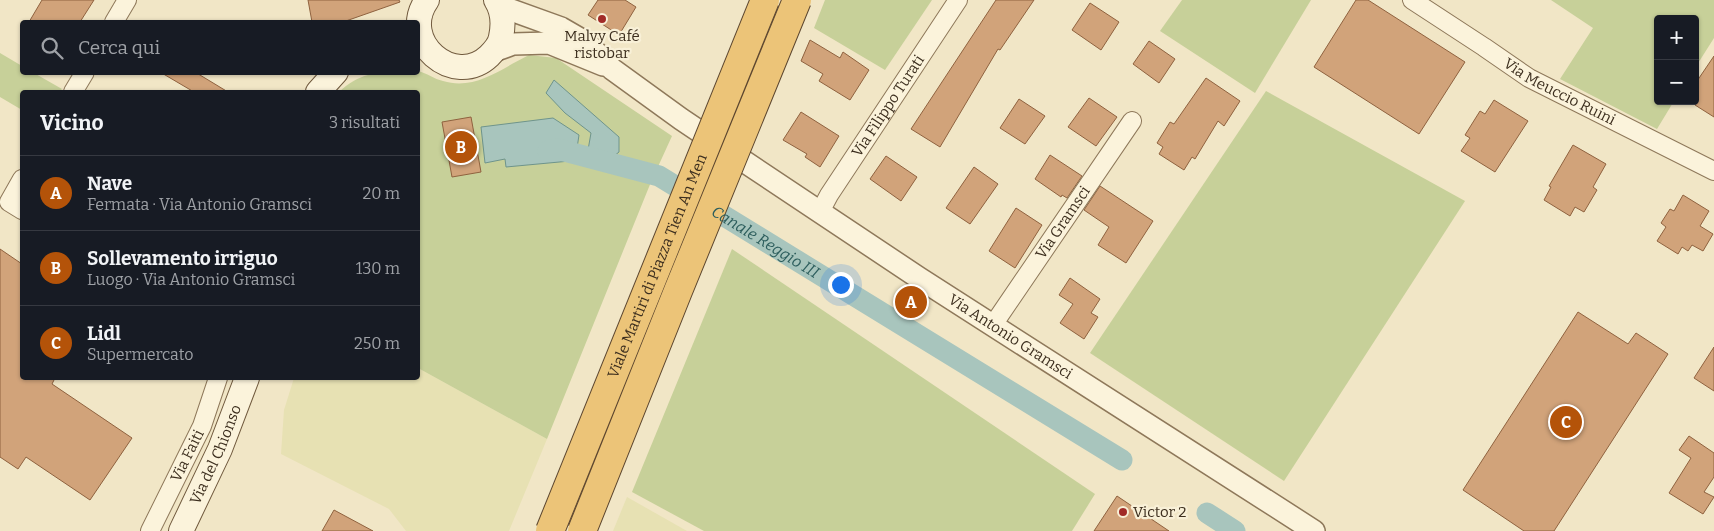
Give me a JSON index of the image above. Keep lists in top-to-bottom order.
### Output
{
  "streets": {
    "highway": ["Viale Martiri di Piazza Tien An Men"],
    "main road": ["Via Antonio Gramsci", "Via del Chionso"],
    "street": [
      "Via Meuccio Ruini",
      "Via Filippo Turati",
      "Via Gramsci",
      "Via Faiti"
    ]
  },
  "crossings": [
    ["Via Filippo Turati", "Via Antonio Gramsci"],
    ["Via Gramsci", "Via Antonio Gramsci"]
  ],
  "water": ["Canale Reggio III"],
  "places": ["Malvy Café ristobar", "Victor 2"],
  "page": {
    "map_buttons": ["+", "−"],
    "search": "Cerca qui",
    "heading": ["Vicino", "3 risultati"],
    "pins": ["B", "A", "C"],
    "list": [
      {
        "mark": "A",
        "name": "Nave",
        "note": "Fermata · Via Antonio Gramsci",
        "value": "20 m"
      },
      {
        "mark": "B",
        "name": "Sollevamento irriguo",
        "note": "Luogo · Via Antonio Gramsci",
        "value": "130 m"
      },
      {
        "mark": "C",
        "name": "Lidl",
        "note": "Supermercato",
        "value": "250 m"
      }
    ]
  }
}
